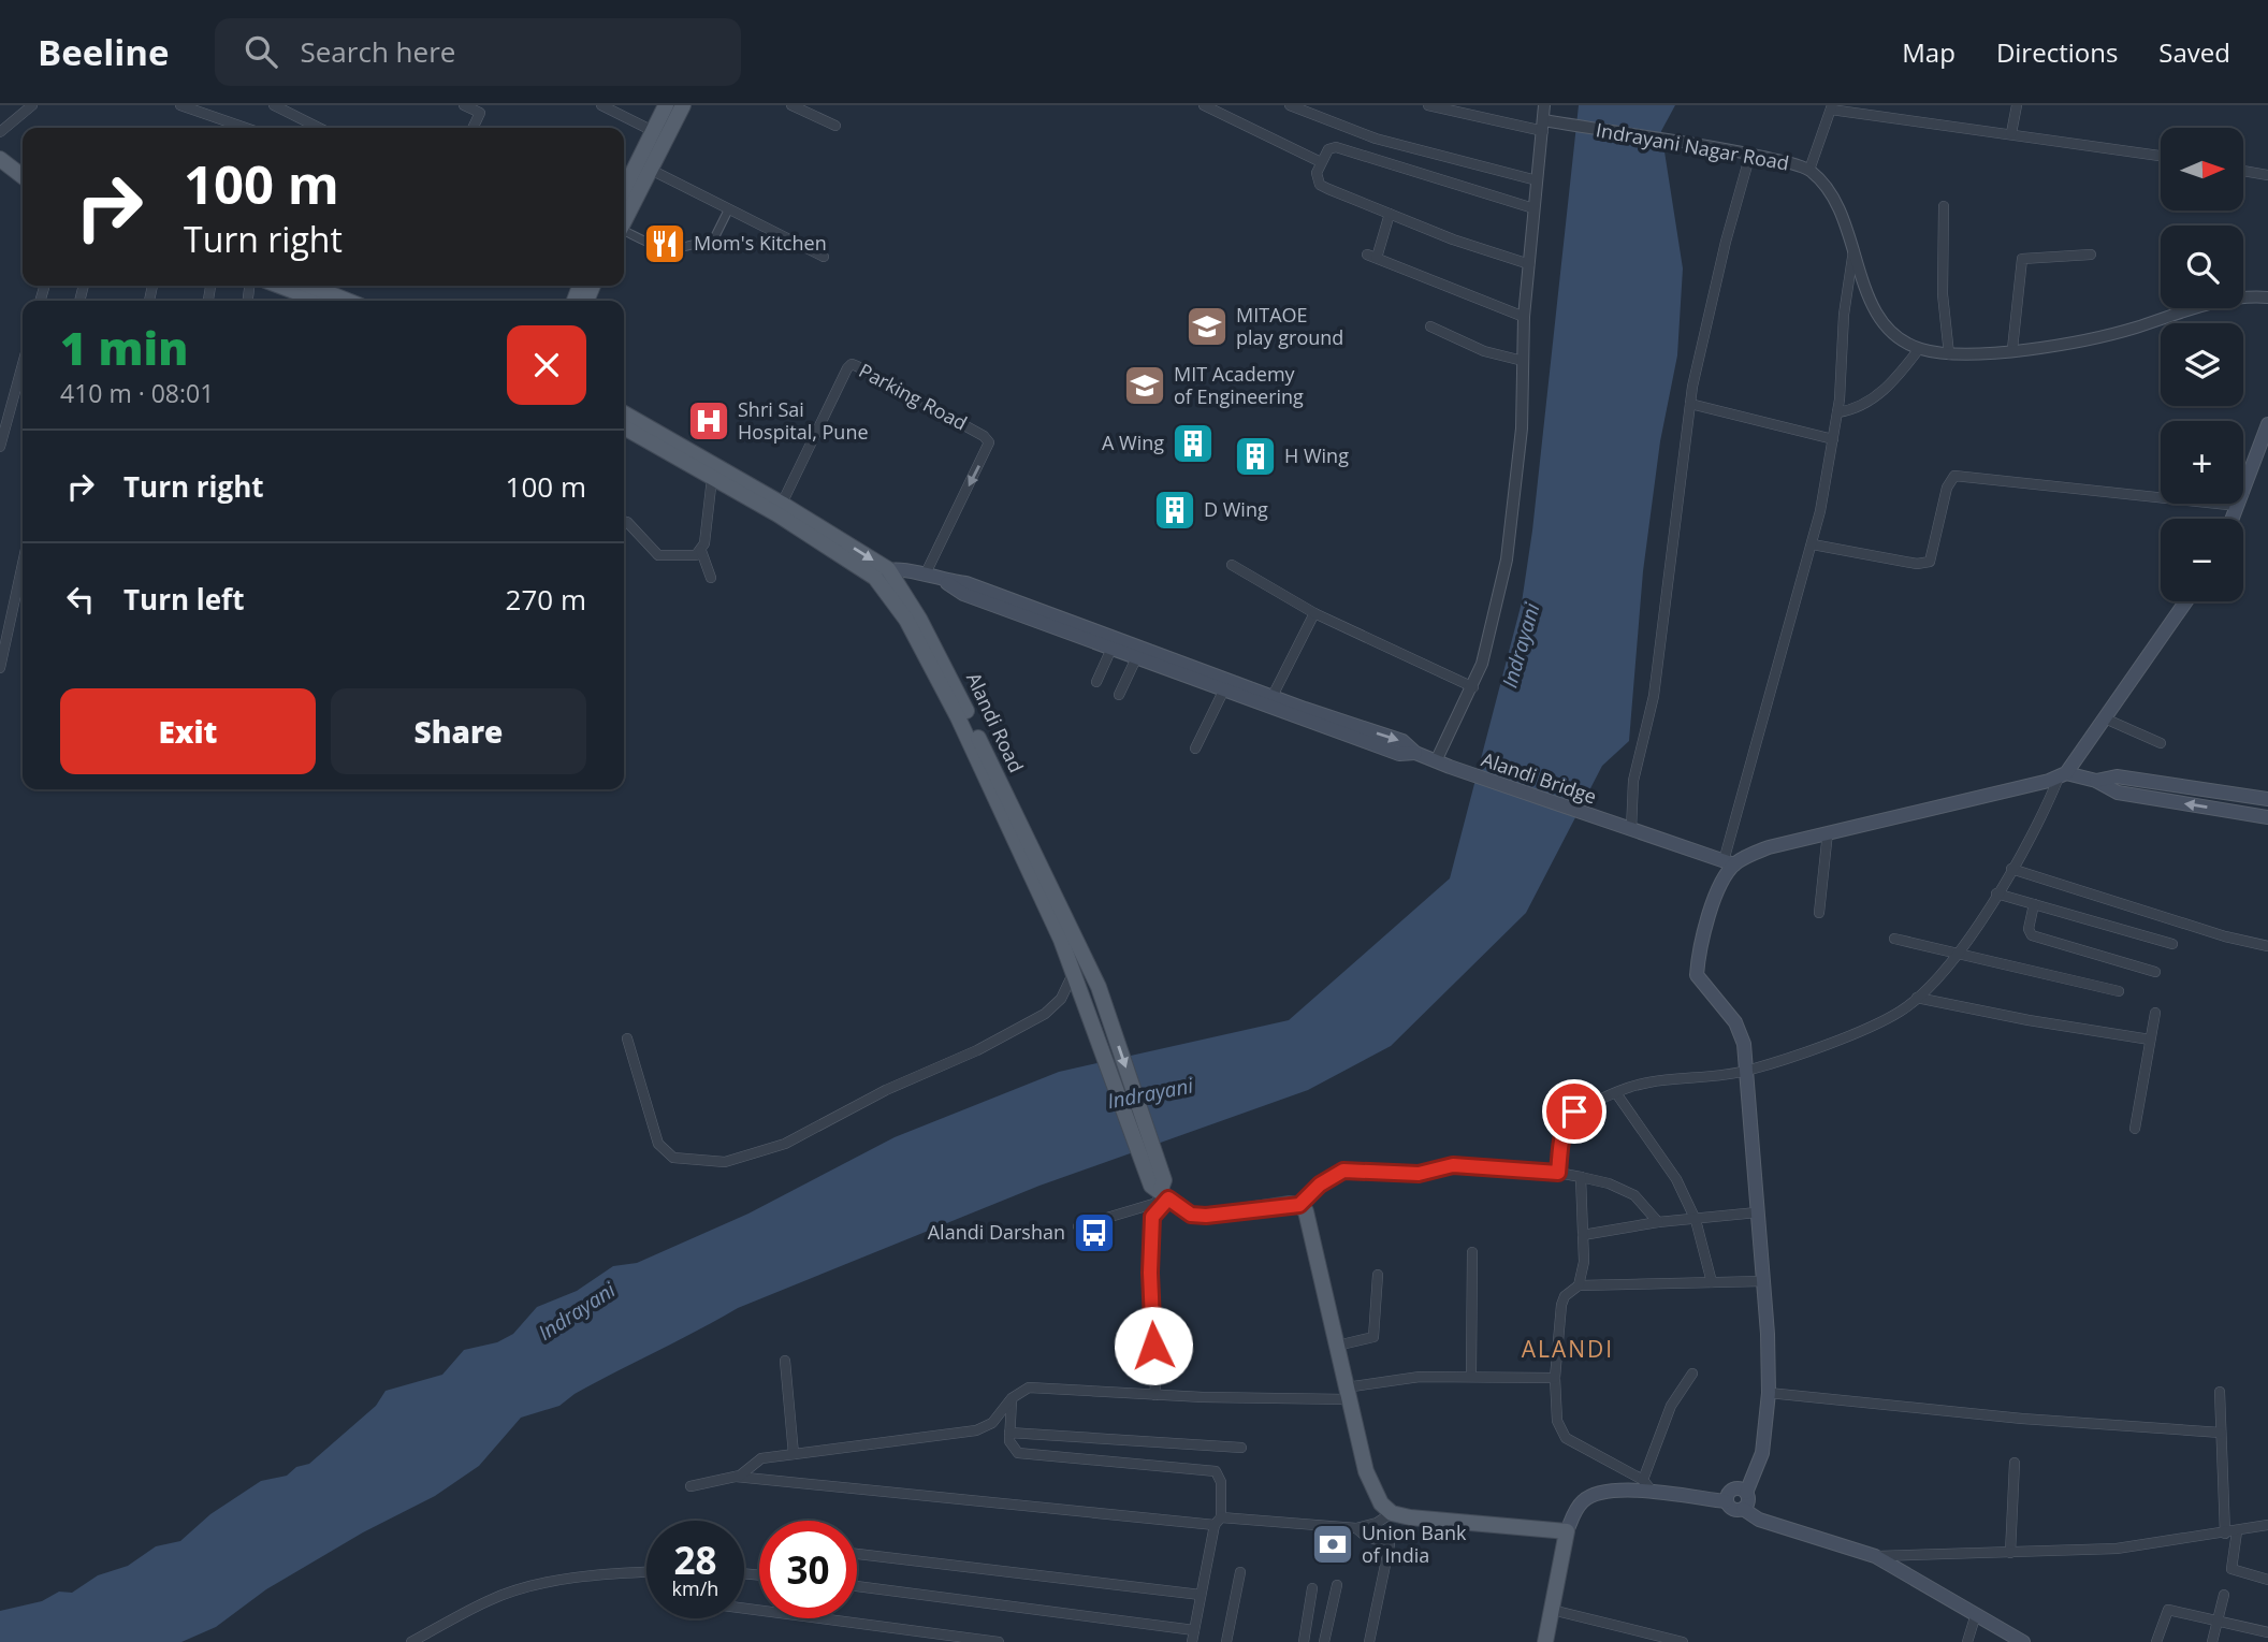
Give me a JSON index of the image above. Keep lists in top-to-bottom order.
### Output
{
  "streets": {
    "main road": ["Alandi Road", "Alandi Bridge"],
    "street": ["Indrayani Nagar Road", "Parking Road"]
  },
  "crossings": [
    ["Parking Road", "Alandi Road"],
    ["Parking Road", "Alandi Bridge"],
    ["Alandi Road", "Alandi Bridge"]
  ],
  "districts": ["ALANDI"],
  "water": ["Indrayani"],
  "places": {
    "restaurant": ["Mom's Kitchen"],
    "school or university": ["MITAOE play ground", "MIT Academy of Engineering"],
    "hospital": ["Shri Sai Hospital, Pune"],
    "building": ["A Wing", "H Wing", "D Wing"],
    "bus stop": ["Alandi Darshan"],
    "bank": ["Union Bank of India"]
  },
  "north": "right",
  "page": {
    "header": "Beeline",
    "search": "Search here",
    "nav": ["Map", "Directions", "Saved"],
    "map_buttons": ["+", "−"],
    "turn": ["100 m", "Turn right"],
    "heading": ["1 min", "410 m · 08:01"],
    "list": [
      {
        "name": "Turn right",
        "value": "100 m"
      },
      {
        "name": "Turn left",
        "value": "270 m"
      }
    ],
    "buttons": ["Exit", "Share"],
    "speed": "28 km/h",
    "limit": "30"
  }
}
